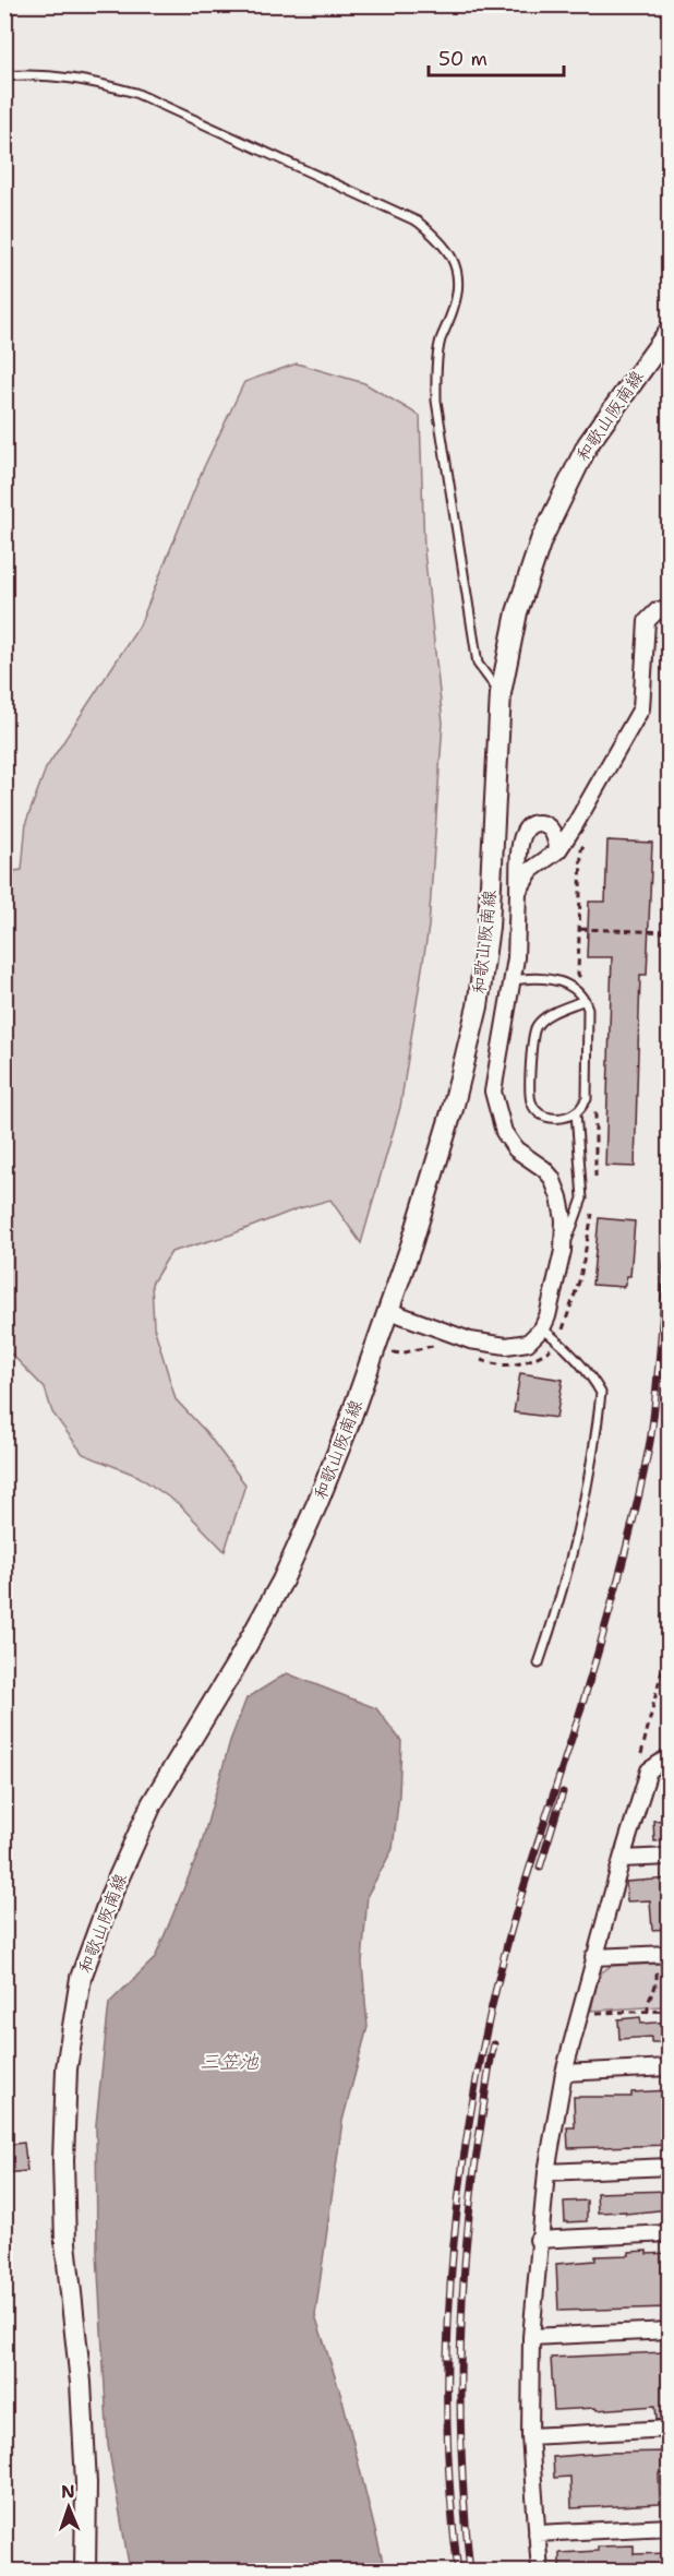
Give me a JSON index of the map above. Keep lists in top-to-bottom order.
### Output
{
  "streets": {
    "main road": ["和歌山阪南線"]
  },
  "water": ["三笠池"],
  "scale_bar": "50 m",
  "north": "top"
}
